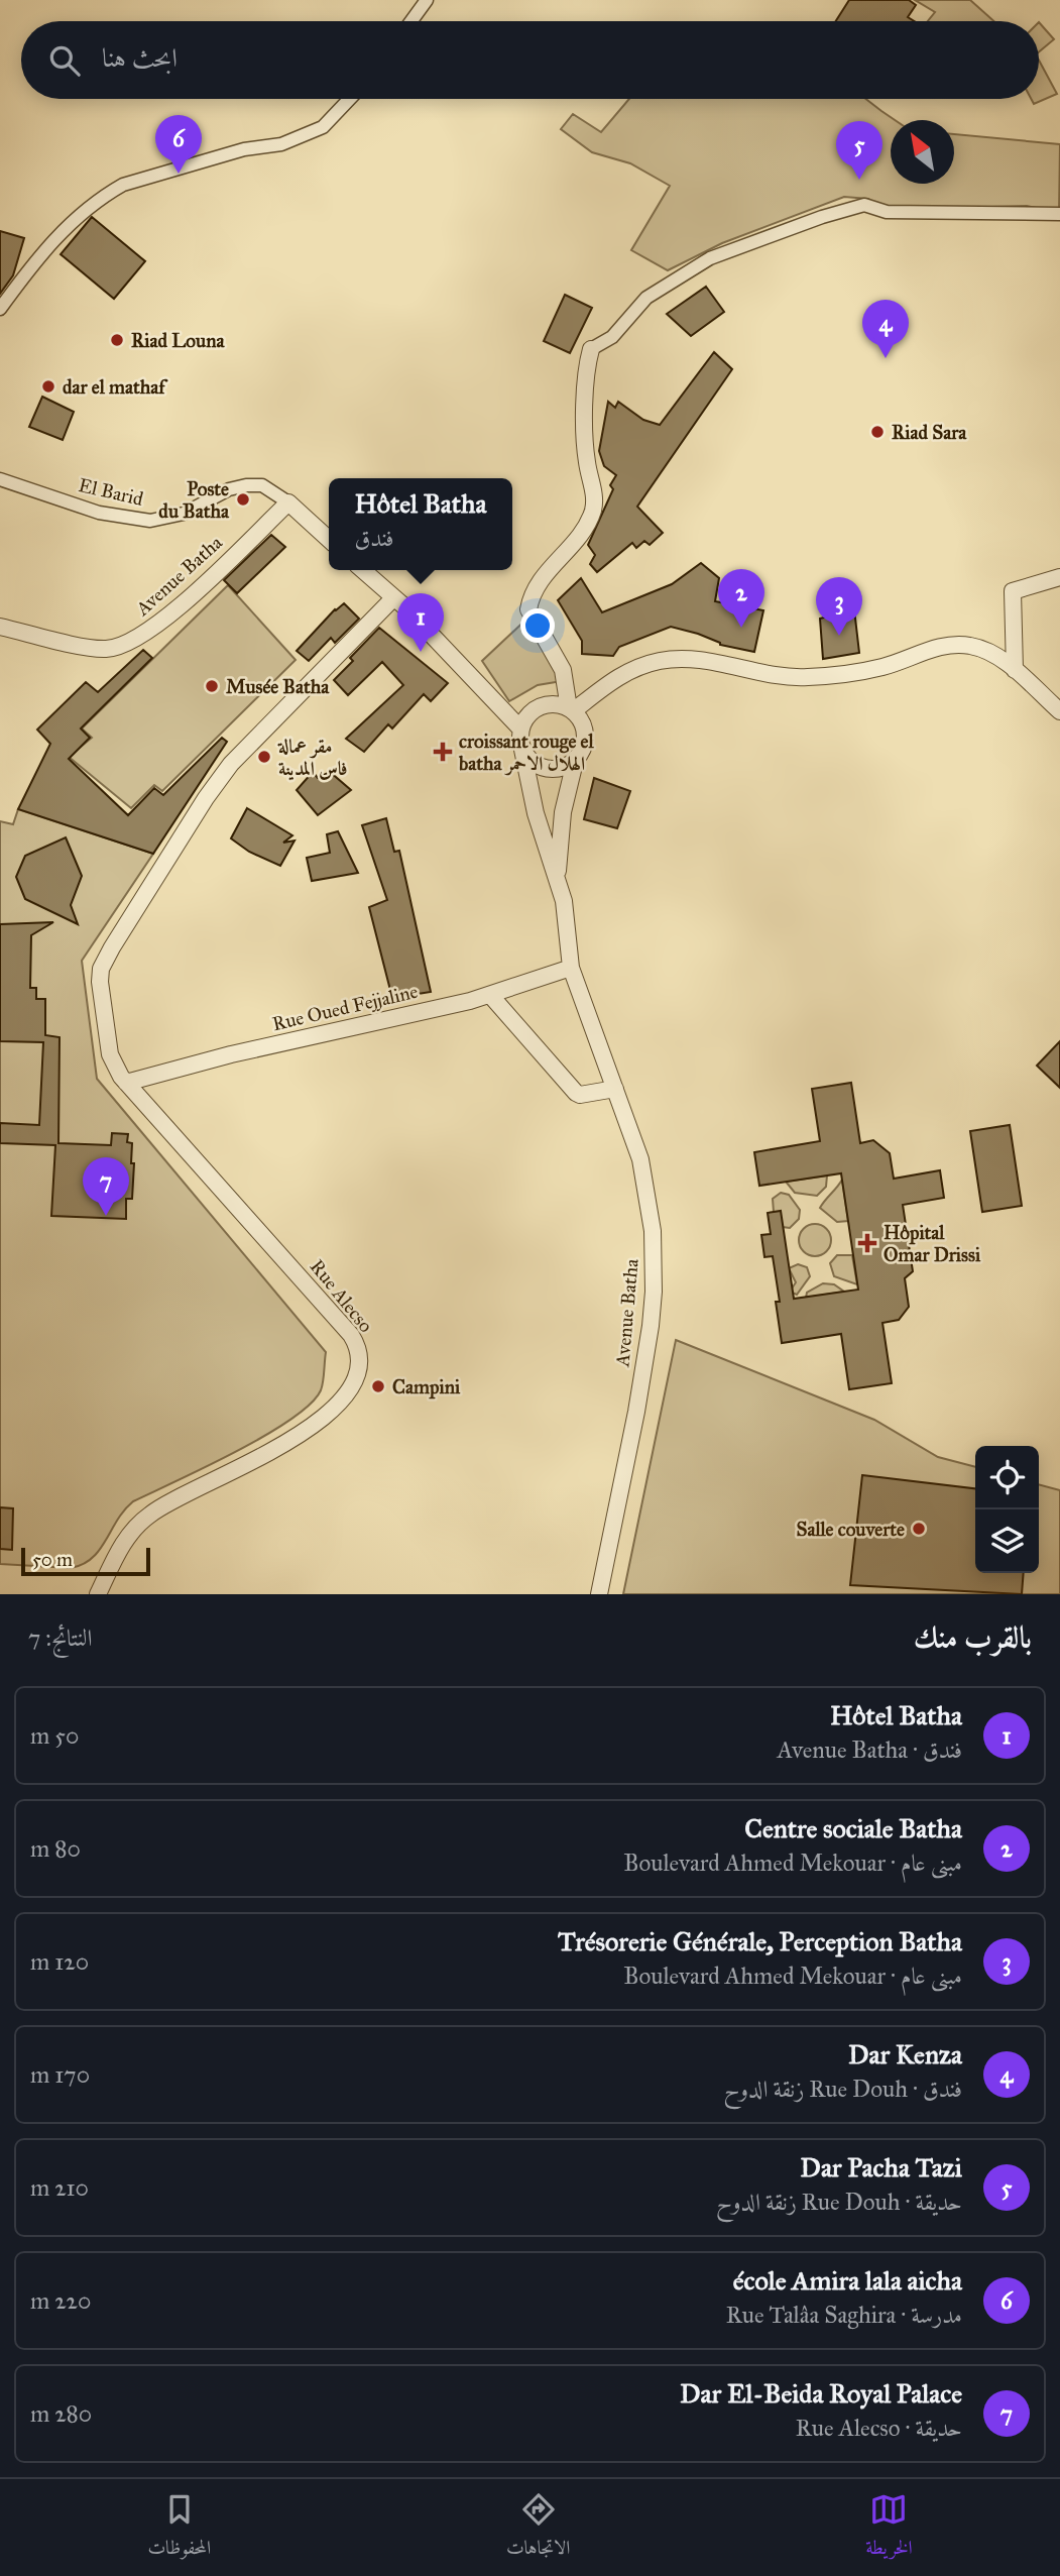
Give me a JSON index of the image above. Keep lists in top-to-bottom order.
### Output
{
  "streets": {
    "street": [
      "El Barid",
      "Avenue Batha",
      "Rue Oued Fejjaline",
      "Rue Alecso"
    ]
  },
  "crossings": [
    ["El Barid", "Avenue Batha"],
    ["Avenue Batha", "Rue Oued Fejjaline"],
    ["Rue Oued Fejjaline", "Rue Alecso"]
  ],
  "places": {
    "other": [
      "Riad Louna",
      "dar el mathaf",
      "Riad Sara",
      "Poste du Batha",
      "Musée Batha",
      "مقر عمالة فاس المدينة",
      "Campini",
      "Salle couverte"
    ],
    "health": ["croissant rouge el batha الهلال الاحمر", "Hôpital Omar Drissi"]
  },
  "scale_bar": "50 m",
  "north": "top left",
  "page": {
    "search": "ابحث هنا",
    "pins": [
      "6",
      "5",
      "4",
      "2",
      "3",
      "1",
      "7"
    ],
    "popup": ["Hôtel Batha", "فندق"],
    "scale": "50 m",
    "heading": ["بالقرب منك", "النتائج: 7"],
    "list": [
      {
        "mark": "1",
        "name": "Hôtel Batha",
        "note": "فندق · Avenue Batha",
        "value": "50 m"
      },
      {
        "mark": "2",
        "name": "Centre sociale Batha",
        "note": "مبنى عام · Boulevard Ahmed Mekouar",
        "value": "80 m"
      },
      {
        "mark": "3",
        "name": "Trésorerie Générale, Perception Batha",
        "note": "مبنى عام · Boulevard Ahmed Mekouar",
        "value": "120 m"
      },
      {
        "mark": "4",
        "name": "Dar Kenza",
        "note": "فندق · Rue Douh زنقة الدوح",
        "value": "170 m"
      },
      {
        "mark": "5",
        "name": "Dar Pacha Tazi",
        "note": "حديقة · Rue Douh زنقة الدوح",
        "value": "210 m"
      },
      {
        "mark": "6",
        "name": "école Amira lala aicha",
        "note": "مدرسة · Rue Talâa Saghira",
        "value": "220 m"
      },
      {
        "mark": "7",
        "name": "Dar El-Beida Royal Palace",
        "note": "حديقة · Rue Alecso",
        "value": "280 m"
      }
    ],
    "nav": ["الخريطة", "الاتجاهات", "المحفوظات"]
  }
}
